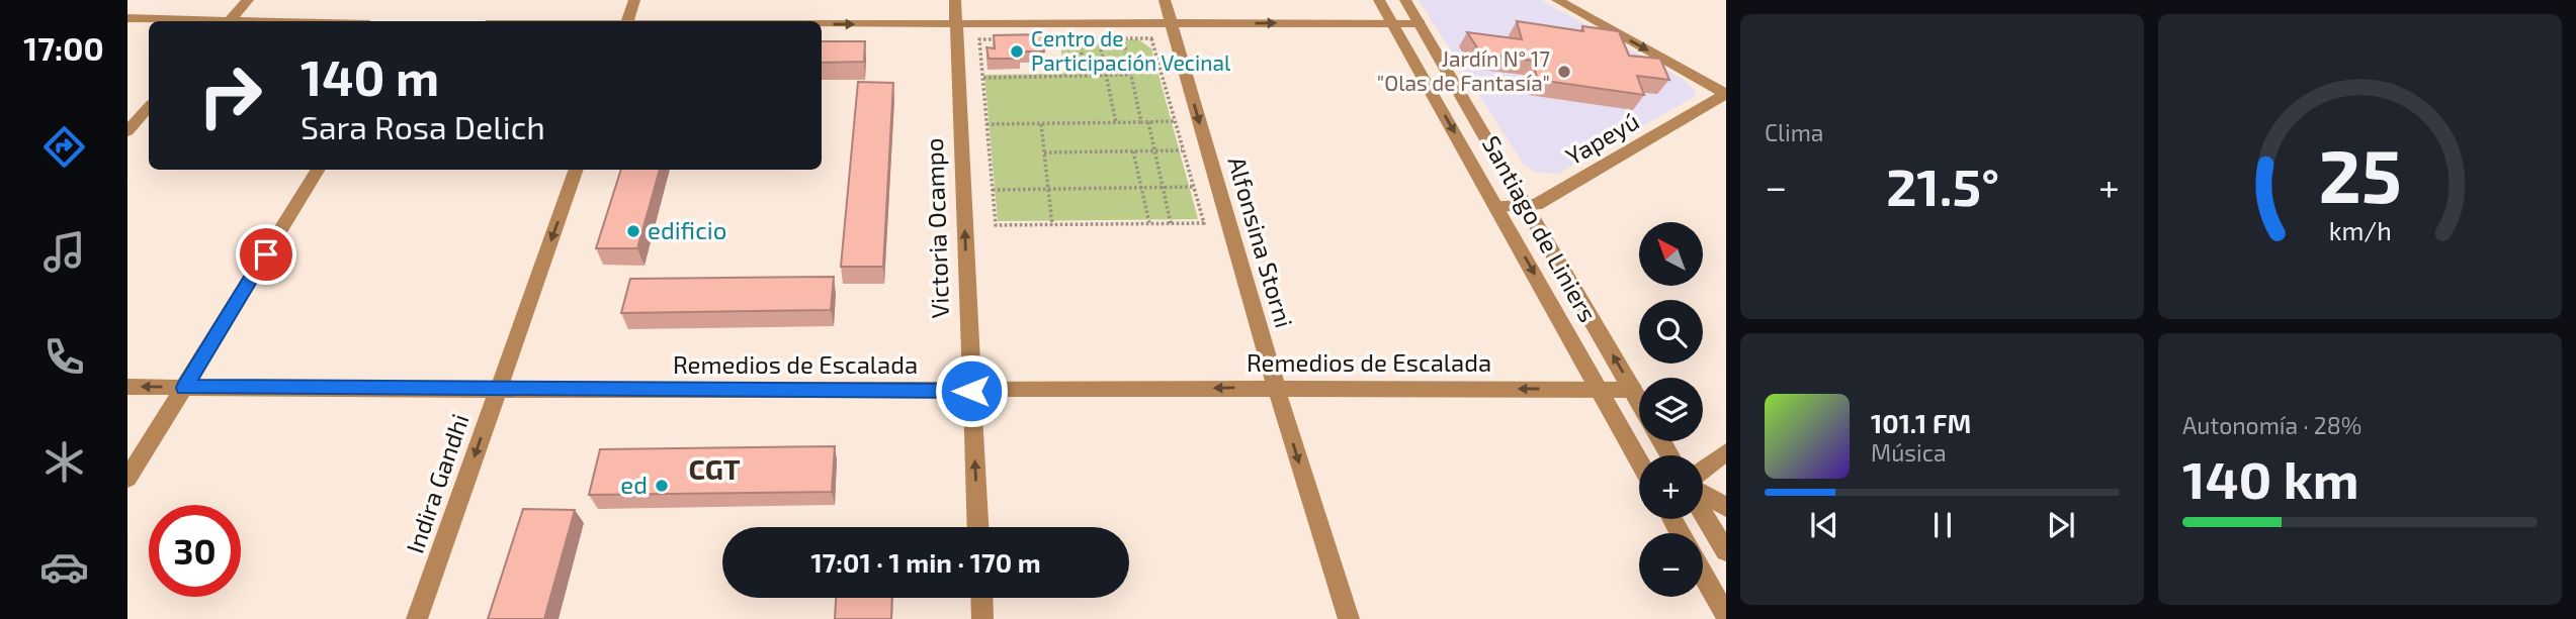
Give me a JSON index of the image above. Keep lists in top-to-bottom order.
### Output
{
  "streets": {
    "street": [
      "Yapeyú",
      "Victoria Ocampo",
      "Santiago de Liniers",
      "Alfonsina Storni",
      "Remedios de Escalada",
      "Indira Gandhi"
    ]
  },
  "crossings": [
    ["Yapeyú", "Santiago de Liniers"],
    ["Victoria Ocampo", "Remedios de Escalada"],
    ["Santiago de Liniers", "Remedios de Escalada"],
    ["Alfonsina Storni", "Remedios de Escalada"],
    ["Remedios de Escalada", "Indira Gandhi"]
  ],
  "one_way": [
    "Victoria Ocampo",
    "Alfonsina Storni",
    "Remedios de Escalada",
    "Indira Gandhi"
  ],
  "districts": ["CGT"],
  "places": [
    "Centro de Participación Vecinal",
    "Jardín N° 17 \"Olas de Fantasía\"",
    "edificio",
    "ed"
  ],
  "north": "top left",
  "page": {
    "tabs": "17:00",
    "tile": [
      "Clima",
      ["Autonomía · 28%", "140 km"]
    ],
    "turn": ["140 m", "Sara Rosa Delich"],
    "heat": ["−", "21.5°", "+"],
    "map_buttons": ["+", "−"],
    "song": ["101.1 FM", "Música"],
    "limit": "30",
    "trip": "17:01 · 1 min · 170 m",
    "gauge": ["25", "km/h"]
  }
}
